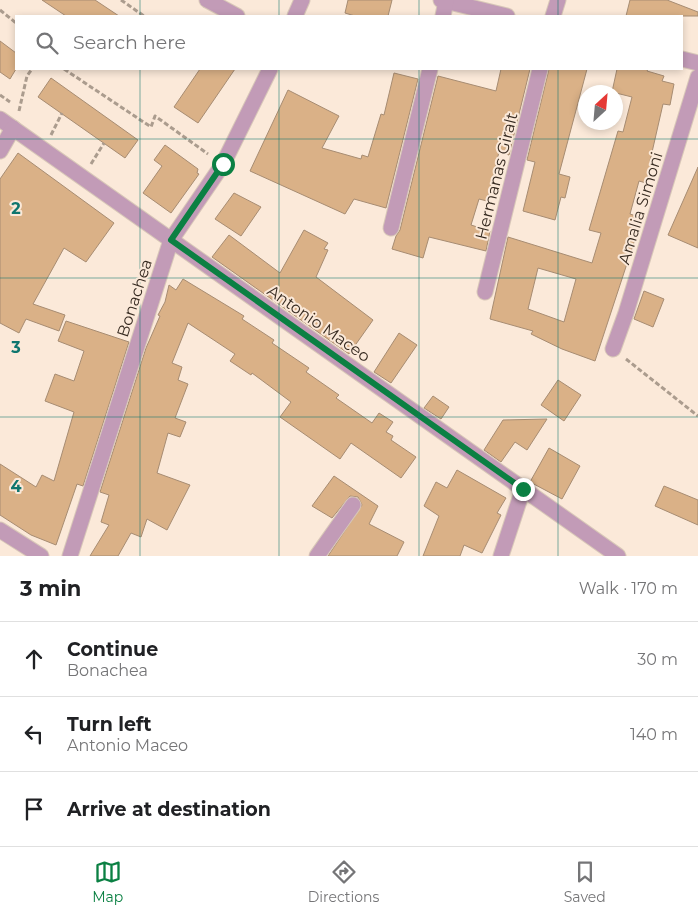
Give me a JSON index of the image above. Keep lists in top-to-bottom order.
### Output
{
  "streets": {
    "street": [
      "Hermanas Giralt",
      "Amalia Simoni",
      "Bonachea",
      "Antonio Maceo"
    ]
  },
  "crossings": [
    ["Bonachea", "Antonio Maceo"]
  ],
  "north": "top right",
  "page": {
    "search": "Search here",
    "heading": ["3 min", "Walk · 170 m"],
    "list": [
      ["Continue", "Bonachea", "30 m"],
      ["Turn left", "Antonio Maceo", "140 m"],
      "Arrive at destination"
    ],
    "nav": ["Map", "Directions", "Saved"]
  },
  "grid": {
    "rows": ["2", "3", "4"]
  }
}
